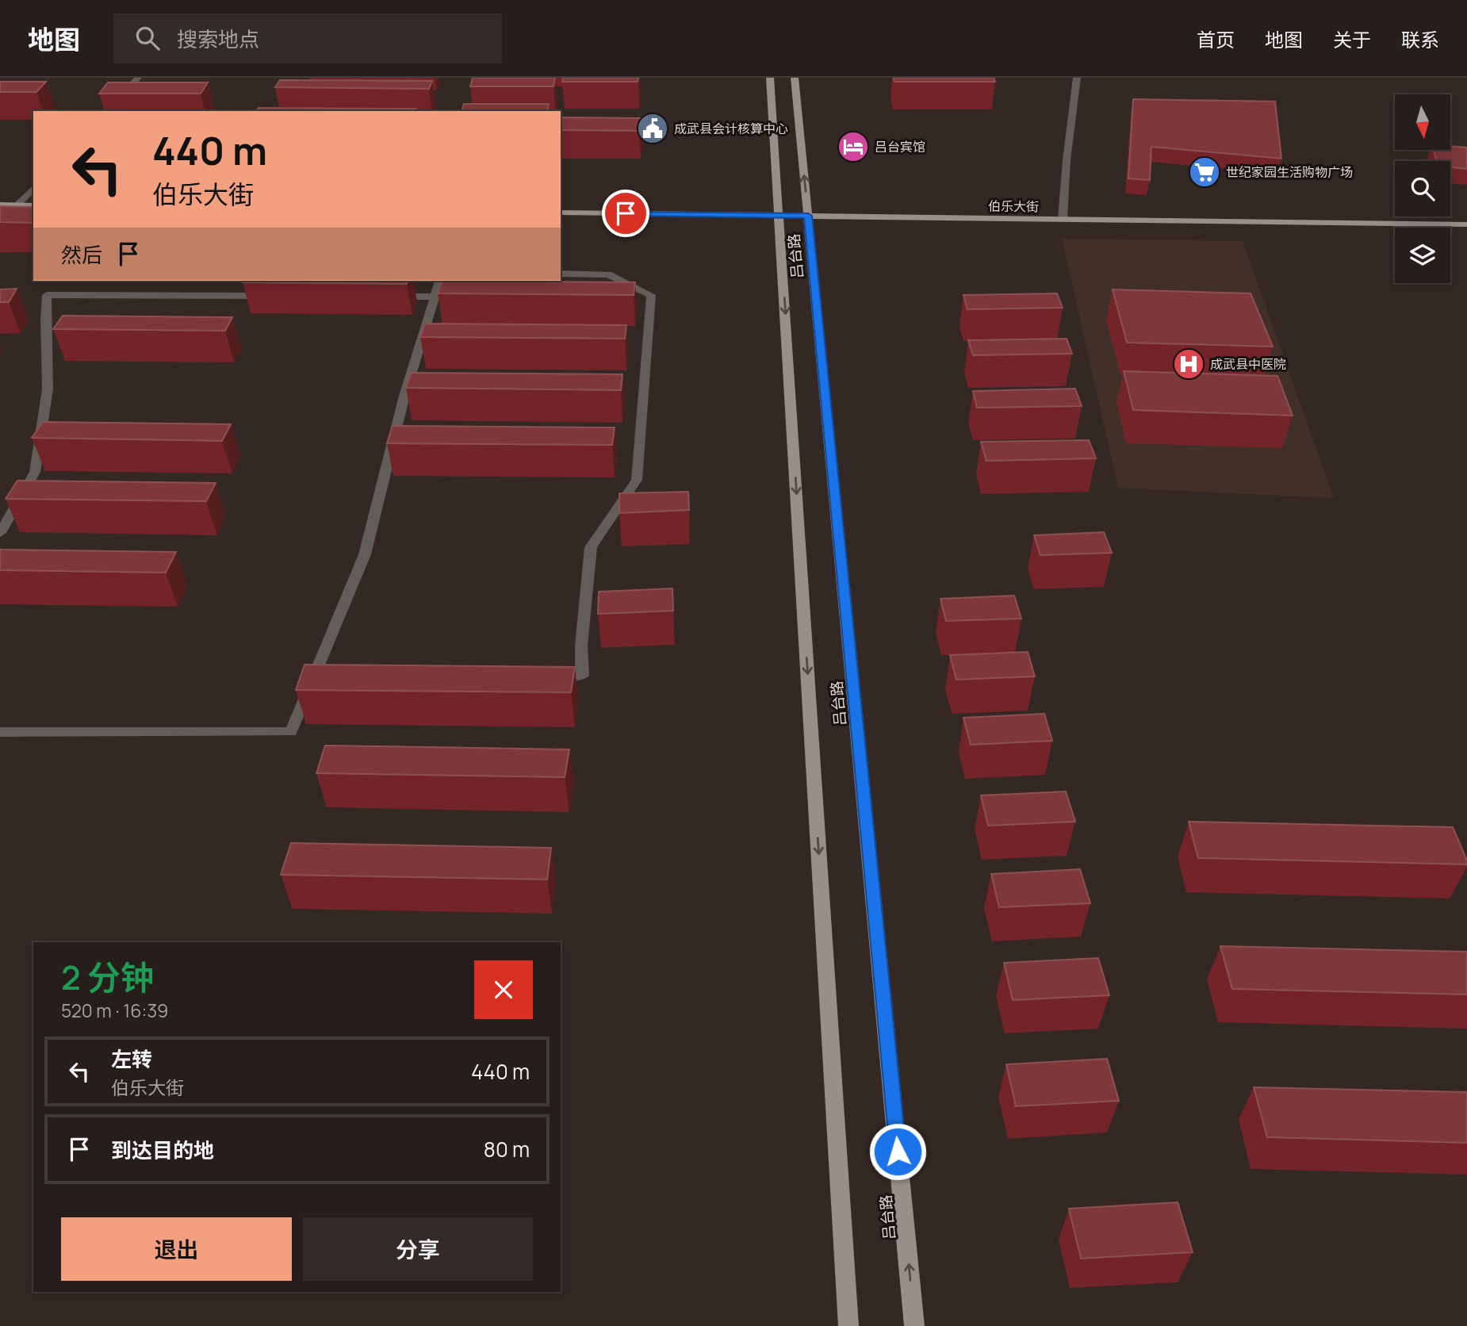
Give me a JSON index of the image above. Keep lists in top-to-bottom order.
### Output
{
  "streets": {
    "main road": ["伯乐大街", "吕台路"]
  },
  "crossings": [
    ["伯乐大街", "吕台路"]
  ],
  "places": {
    "public building": ["成武县会计核算中心"],
    "hotel": ["吕台宾馆"],
    "supermarket": ["世纪家园生活购物广场"],
    "hospital": ["成武县中医院"]
  },
  "north": "bottom",
  "page": {
    "header": "地图",
    "search": "搜索地点",
    "nav": [
      "首页",
      "地图",
      "关于",
      "联系"
    ],
    "turn": ["440 m", "伯乐大街"],
    "then": "然后",
    "heading": ["2 分钟", "520 m · 16:39"],
    "list": [
      {
        "name": "左转",
        "note": "伯乐大街",
        "value": "440 m"
      },
      {
        "name": "到达目的地",
        "value": "80 m"
      }
    ],
    "buttons": ["退出", "分享"]
  }
}
